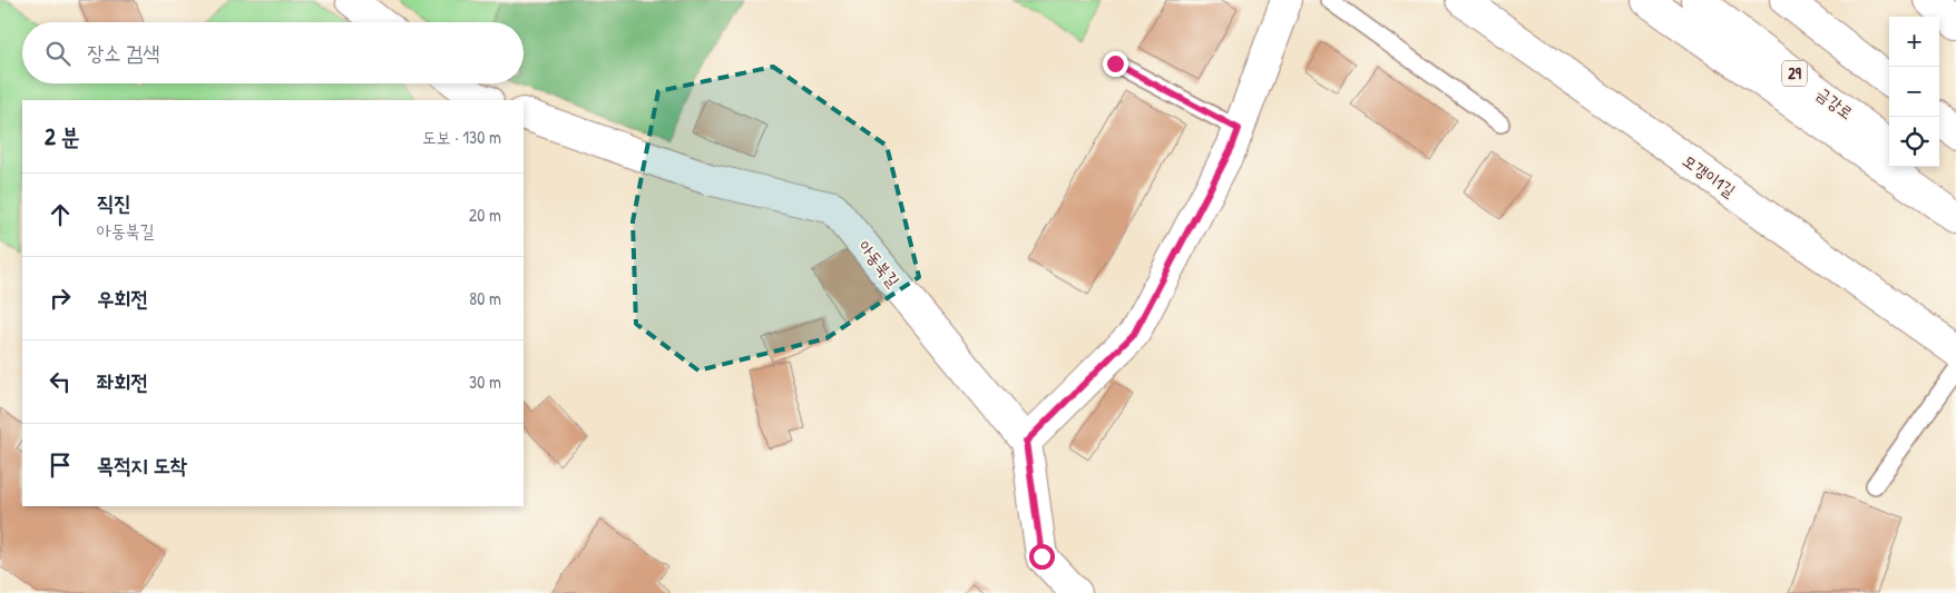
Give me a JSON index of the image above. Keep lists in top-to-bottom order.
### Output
{
  "streets": {
    "main road": [
      "29",
      "금강로",
      "모갱이1길",
      "아동북길"
    ]
  },
  "page": {
    "map_buttons": ["+", "−"],
    "search": "장소 검색",
    "heading": ["2 분", "도보 · 130 m"],
    "list": [
      ["직진", "아동북길", "20 m"],
      ["우회전", "80 m"],
      ["좌회전", "30 m"],
      "목적지 도착"
    ]
  }
}
